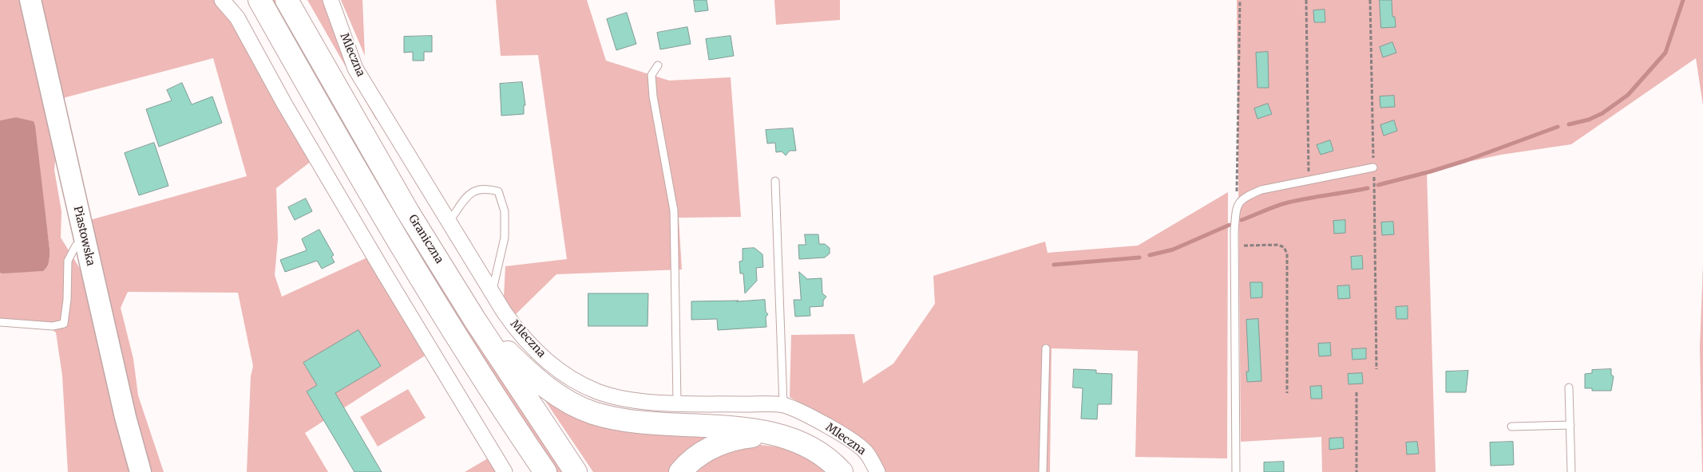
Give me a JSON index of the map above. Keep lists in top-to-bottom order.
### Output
{
  "streets": {
    "highway": ["Graniczna"],
    "main road": ["Piastowska"],
    "street": ["Mleczna"]
  }
}
